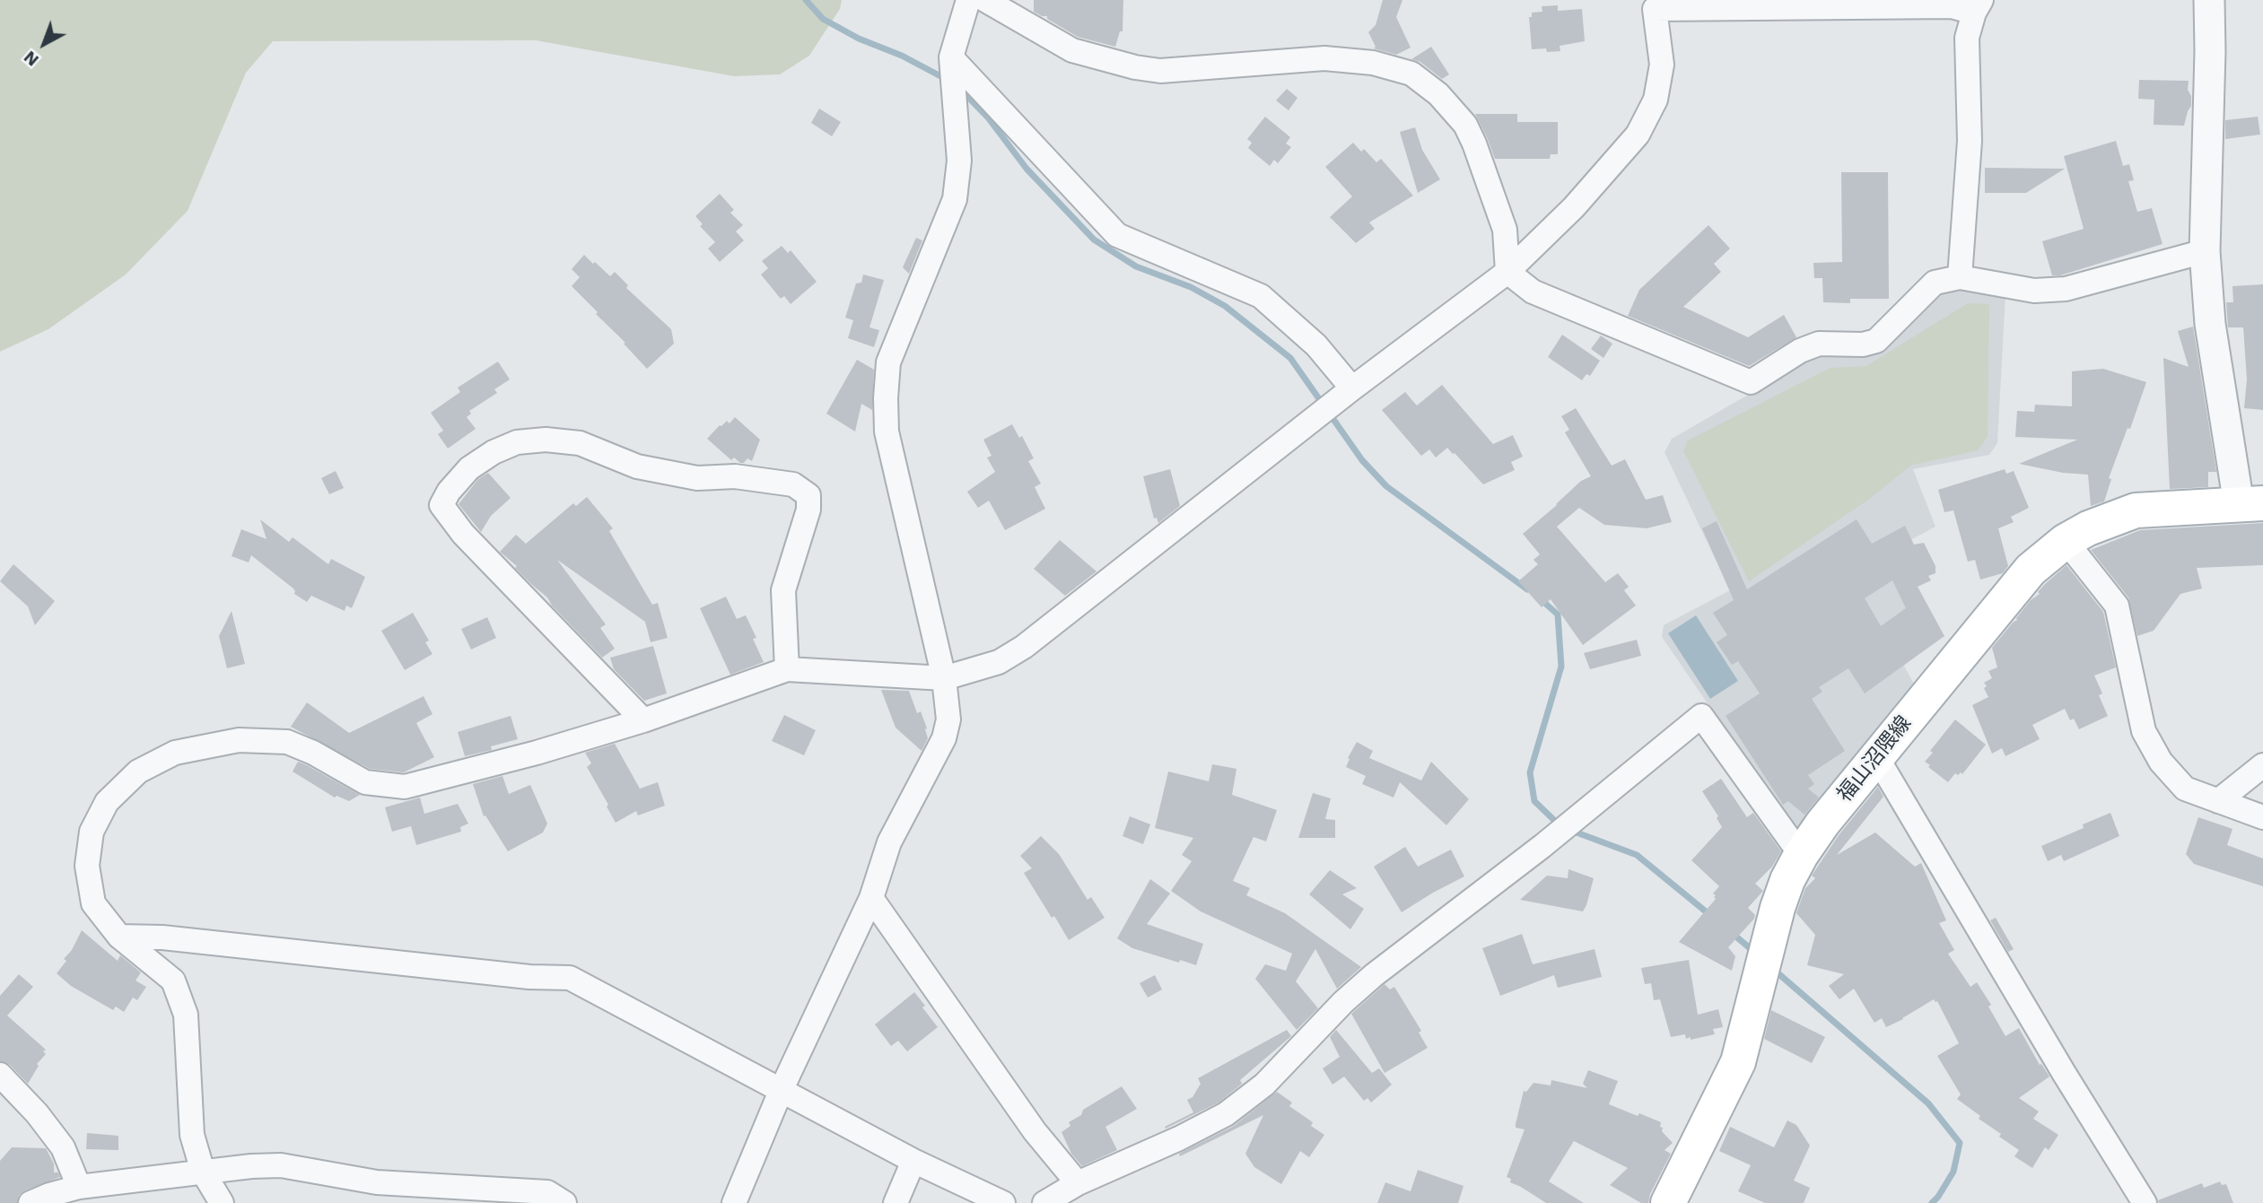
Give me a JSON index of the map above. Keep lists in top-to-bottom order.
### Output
{
  "streets": {
    "main road": ["福山沼隈線"]
  },
  "north": "bottom left"
}
